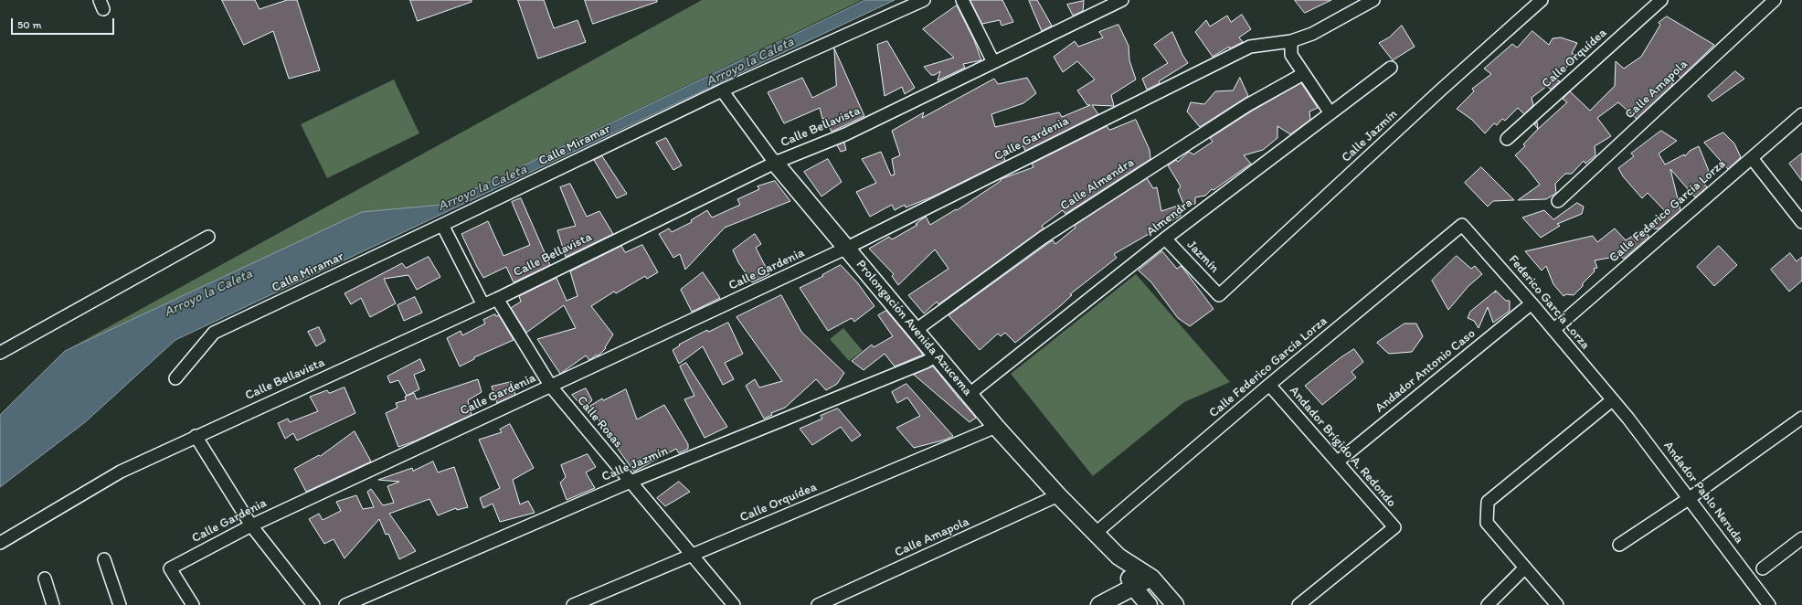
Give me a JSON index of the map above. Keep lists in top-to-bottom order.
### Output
{
  "streets": {
    "street": [
      "Calle Orquídea",
      "Calle Amapola",
      "Calle Bellavista",
      "Calle Jazmín",
      "Calle Gardenia",
      "Calle Miramar",
      "Calle Almendra",
      "Calle Federico García Lorza",
      "Almendra",
      "Jazmín",
      "Federico García Lorza",
      "Prolongación Avenida Azucema",
      "Andador Antonio Caso",
      "Calle Rosas",
      "Andador Brígido A. Redondo",
      "Andador Pablo Neruda"
    ]
  },
  "crossings": [
    ["Calle Orquídea", "Prolongación Avenida Azucema"],
    ["Calle Orquídea", "Calle Rosas"],
    ["Calle Amapola", "Prolongación Avenida Azucema"],
    ["Calle Bellavista", "Prolongación Avenida Azucema"],
    ["Calle Bellavista", "Calle Rosas"],
    ["Calle Jazmín", "Jazmín"],
    ["Calle Jazmín", "Prolongación Avenida Azucema"],
    ["Calle Jazmín", "Calle Rosas"],
    ["Calle Gardenia", "Prolongación Avenida Azucema"],
    ["Calle Gardenia", "Calle Rosas"],
    ["Calle Miramar", "Prolongación Avenida Azucema"],
    ["Calle Almendra", "Prolongación Avenida Azucema"],
    ["Calle Federico García Lorza", "Federico García Lorza"],
    ["Calle Federico García Lorza", "Prolongación Avenida Azucema"],
    ["Calle Federico García Lorza", "Andador Brígido A. Redondo"],
    ["Almendra", "Jazmín"],
    ["Almendra", "Prolongación Avenida Azucema"],
    ["Federico García Lorza", "Andador Antonio Caso"],
    ["Federico García Lorza", "Andador Pablo Neruda"],
    ["Andador Antonio Caso", "Andador Brígido A. Redondo"]
  ],
  "water": ["Arroyo la Caleta"],
  "scale_bar": "50 m"
}
